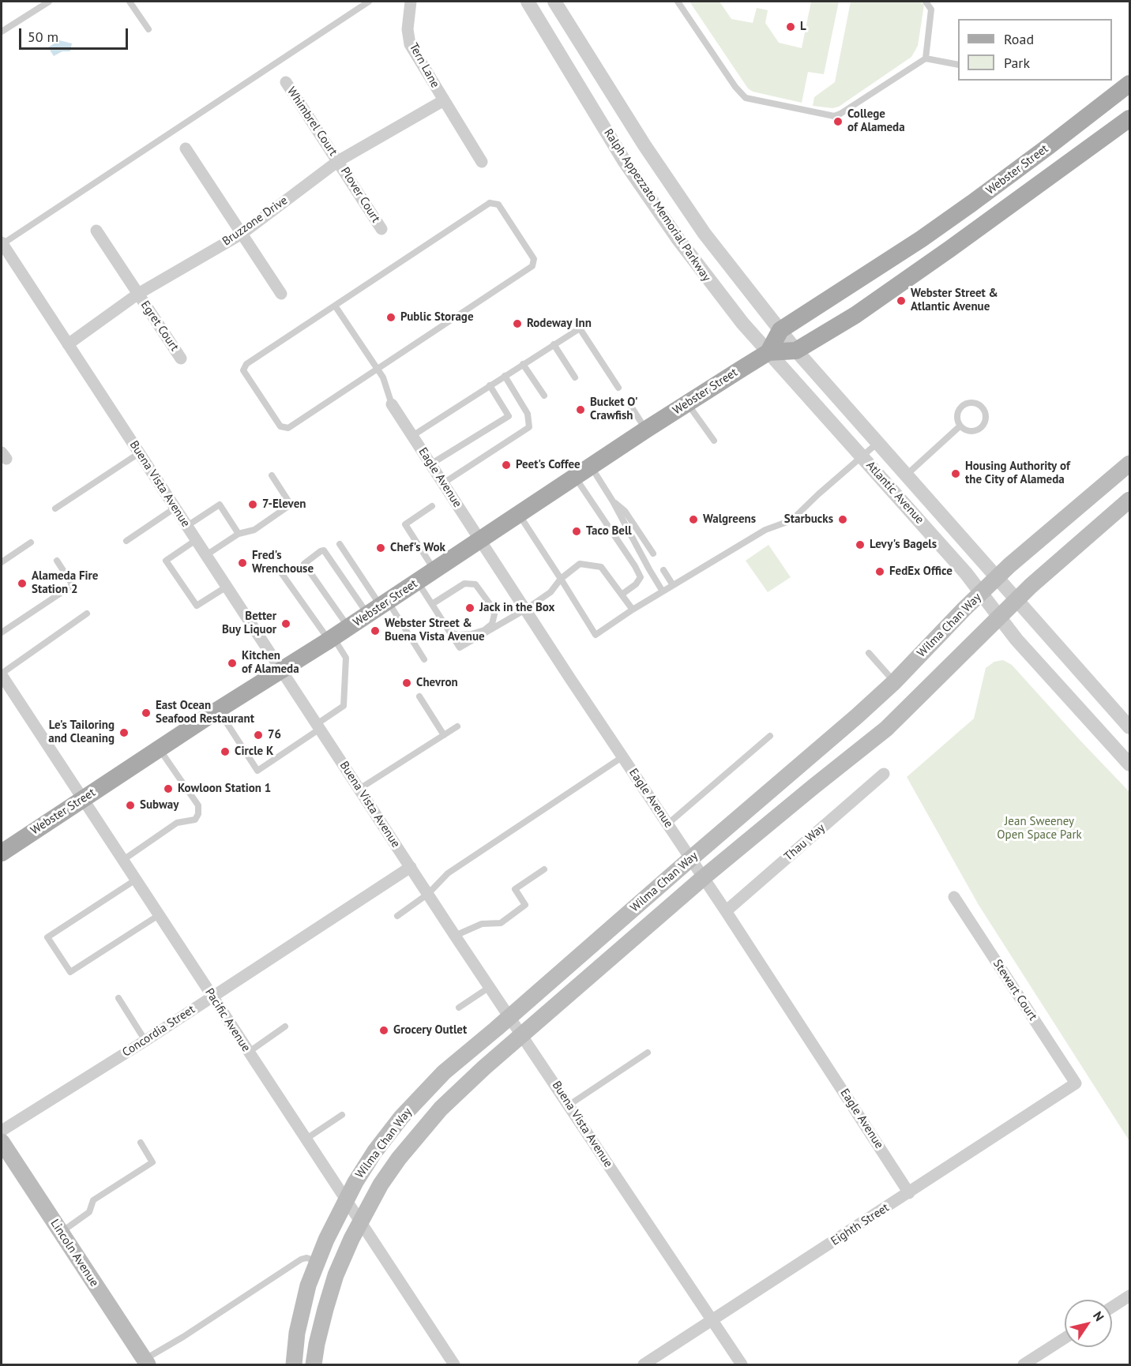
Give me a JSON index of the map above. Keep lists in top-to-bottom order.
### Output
{
  "streets": {
    "main road": ["Webster Street", "Wilma Chan Way", "Lincoln Avenue"],
    "street": [
      "Tern Lane",
      "Whimbrel Court",
      "Plover Court",
      "Ralph Appezzato Memorial Parkway",
      "Bruzzone Drive",
      "Egret Court",
      "Eagle Avenue",
      "Buena Vista Avenue",
      "Atlantic Avenue",
      "Thau Way",
      "Stewart Court",
      "Pacific Avenue",
      "Concordia Street",
      "Eighth Street"
    ]
  },
  "crossings": [
    ["Tern Lane", "Bruzzone Drive"],
    ["Whimbrel Court", "Plover Court"],
    ["Whimbrel Court", "Bruzzone Drive"],
    ["Webster Street", "Ralph Appezzato Memorial Parkway"],
    ["Webster Street", "Eagle Avenue"],
    ["Webster Street", "Buena Vista Avenue"],
    ["Webster Street", "Atlantic Avenue"],
    ["Webster Street", "Pacific Avenue"],
    ["Plover Court", "Bruzzone Drive"],
    ["Ralph Appezzato Memorial Parkway", "Atlantic Avenue"],
    ["Bruzzone Drive", "Egret Court"],
    ["Bruzzone Drive", "Buena Vista Avenue"],
    ["Eagle Avenue", "Wilma Chan Way"],
    ["Eagle Avenue", "Thau Way"],
    ["Eagle Avenue", "Eighth Street"],
    ["Buena Vista Avenue", "Wilma Chan Way"],
    ["Buena Vista Avenue", "Concordia Street"],
    ["Buena Vista Avenue", "Eighth Street"],
    ["Atlantic Avenue", "Wilma Chan Way"],
    ["Wilma Chan Way", "Pacific Avenue"],
    ["Stewart Court", "Eighth Street"],
    ["Pacific Avenue", "Concordia Street"]
  ],
  "parks": ["Jean Sweeney Open Space Park"],
  "places": [
    "L",
    "College of Alameda",
    "Webster Street & Atlantic Avenue",
    "Public Storage",
    "Rodeway Inn",
    "Bucket O' Crawfish",
    "Peet's Coffee",
    "Housing Authority of the City of Alameda",
    "7-Eleven",
    "Walgreens",
    "Starbucks",
    "Taco Bell",
    "Levy's Bagels",
    "Chef's Wok",
    "Fred's Wrenchouse",
    "FedEx Office",
    "Alameda Fire Station 2",
    "Jack in the Box",
    "Better Buy Liquor",
    "Webster Street & Buena Vista Avenue",
    "Kitchen of Alameda",
    "Chevron",
    "East Ocean Seafood Restaurant",
    "Le's Tailoring and Cleaning",
    "76",
    "Circle K",
    "Kowloon Station 1",
    "Subway",
    "Grocery Outlet"
  ],
  "legend": ["Road", "Park"],
  "scale_bar": "50 m",
  "north": "top right"
}
